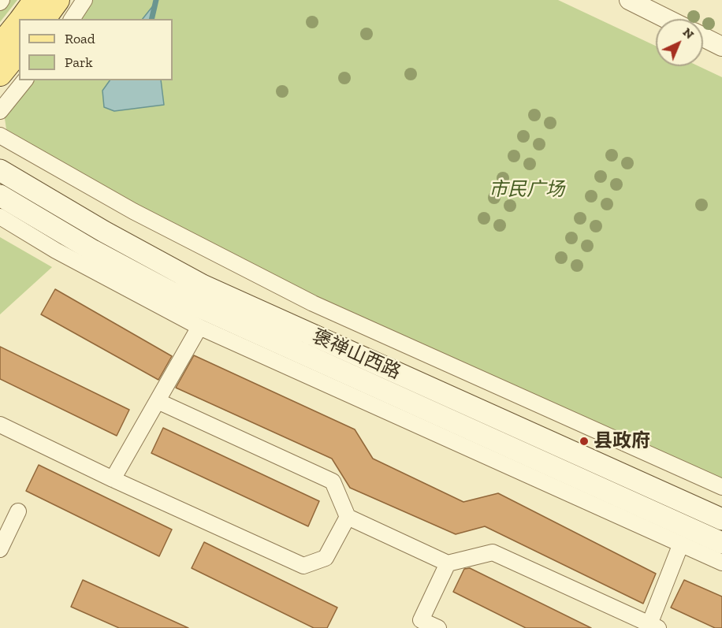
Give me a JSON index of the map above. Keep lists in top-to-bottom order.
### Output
{
  "streets": {
    "main road": ["褒禅山西路"]
  },
  "parks": ["市民广场"],
  "places": ["县政府"],
  "legend": ["Road", "Park"],
  "north": "top right"
}
